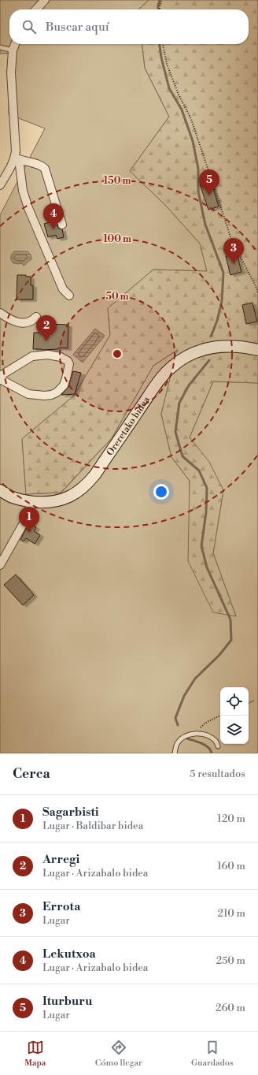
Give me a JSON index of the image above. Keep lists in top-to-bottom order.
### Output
{
  "streets": {
    "main road": ["Oreretako bidea"]
  },
  "page": {
    "search": "Buscar aquí",
    "pins": [
      "5",
      "4",
      "3",
      "2",
      "1"
    ],
    "heading": ["Cerca", "5 resultados"],
    "list": [
      {
        "mark": "1",
        "name": "Sagarbisti",
        "note": "Lugar · Baldibar bidea",
        "value": "120 m"
      },
      {
        "mark": "2",
        "name": "Arregi",
        "note": "Lugar · Arizabalo bidea",
        "value": "160 m"
      },
      {
        "mark": "3",
        "name": "Errota",
        "note": "Lugar",
        "value": "210 m"
      },
      {
        "mark": "4",
        "name": "Lekutxoa",
        "note": "Lugar · Arizabalo bidea",
        "value": "250 m"
      },
      {
        "mark": "5",
        "name": "Iturburu",
        "note": "Lugar",
        "value": "260 m"
      }
    ],
    "nav": ["Mapa", "Cómo llegar", "Guardados"]
  },
  "rings": ["150 m", "100 m", "50 m"]
}
